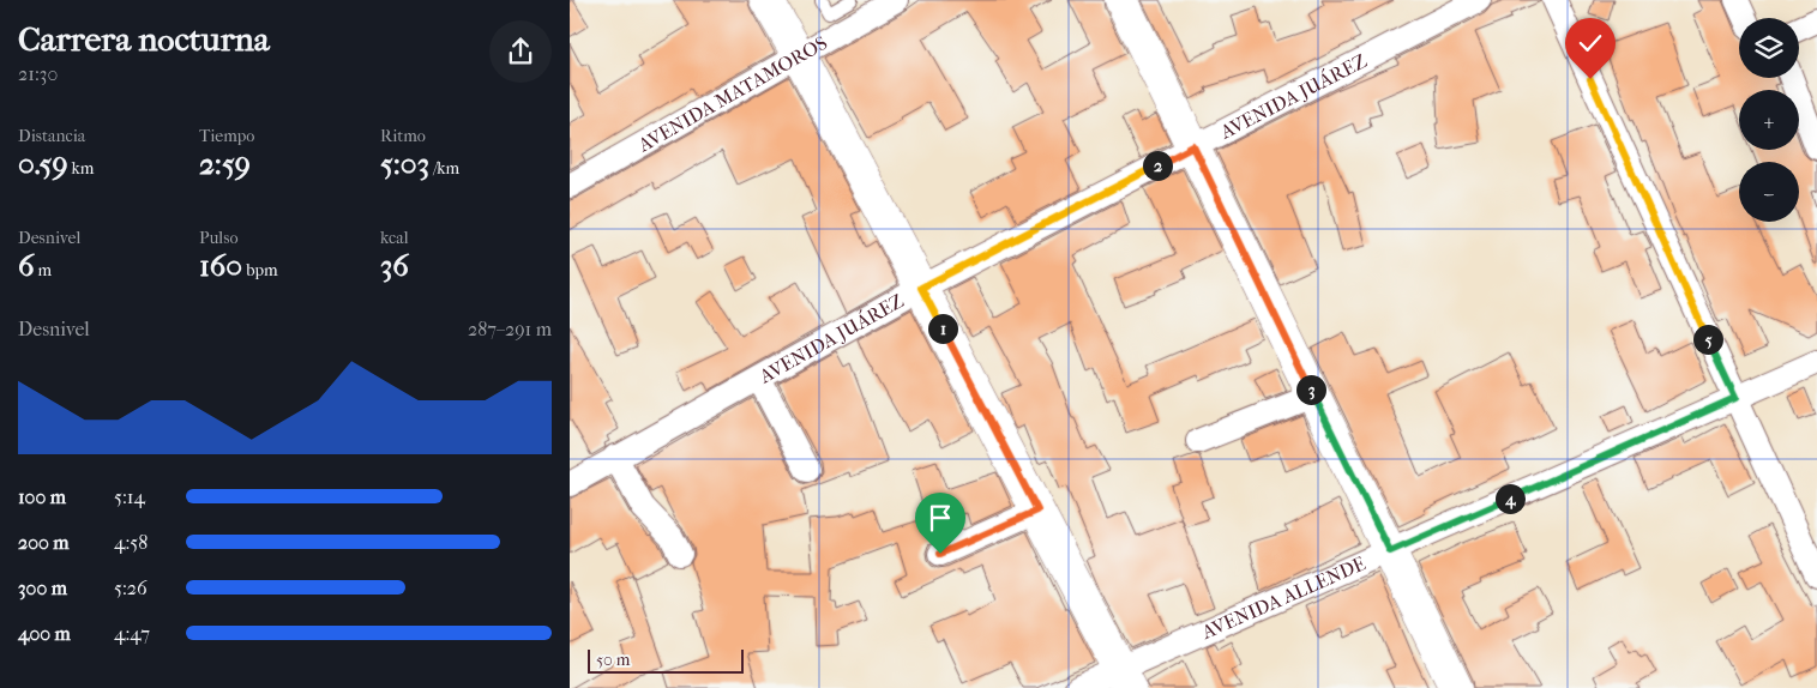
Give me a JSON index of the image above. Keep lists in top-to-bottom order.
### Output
{
  "streets": {
    "street": ["AVENIDA MATAMOROS", "AVENIDA JUÁREZ", "AVENIDA ALLENDE"]
  },
  "scale_bar": "50 m",
  "page": {
    "heading": ["Carrera nocturna", "21:30"],
    "map_buttons": ["+", "−"],
    "stats": [
      ["Distancia", "0.59 km"],
      ["Tiempo", "2:59"],
      ["Ritmo", "5:03 /km"],
      ["Desnivel", "6 m"],
      ["Pulso", "160 bpm"],
      ["kcal", "36"]
    ],
    "pins": [
      "2",
      "1",
      "5",
      "3",
      "4"
    ],
    "chart": ["Desnivel", "287–291 m"],
    "list": [
      {
        "name": "100 m",
        "note": "5:14"
      },
      {
        "name": "200 m",
        "note": "4:58"
      },
      {
        "name": "300 m",
        "note": "5:26"
      },
      {
        "name": "400 m",
        "note": "4:47"
      }
    ],
    "scale": "50 m"
  }
}
